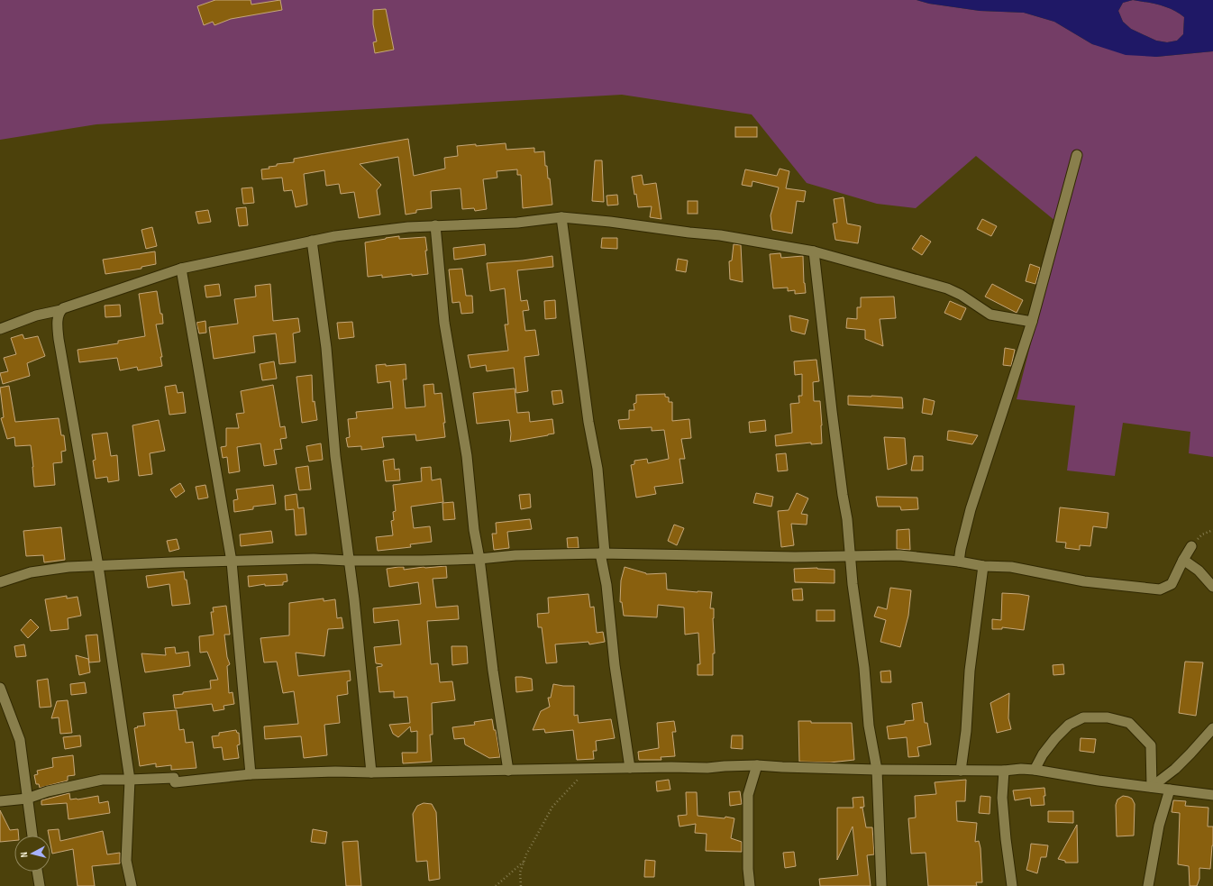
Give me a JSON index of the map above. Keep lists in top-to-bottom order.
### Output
{
  "north": "left"
}
